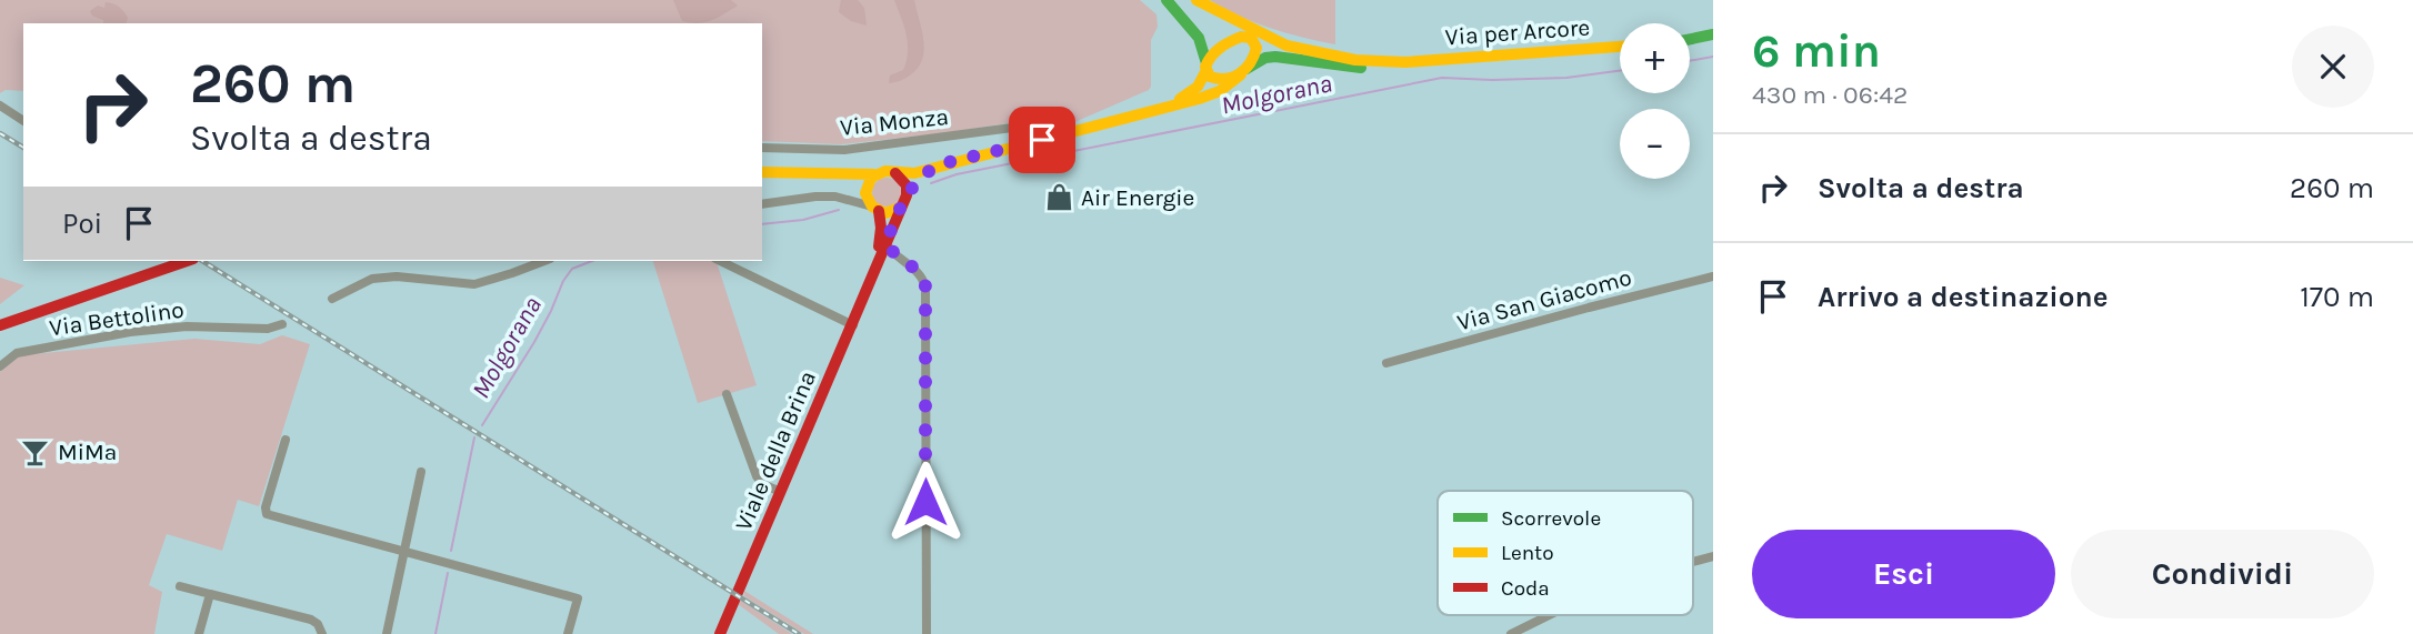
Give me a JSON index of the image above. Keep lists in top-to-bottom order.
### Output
{
  "streets": {
    "main road": ["Via per Arcore", "Viale della Brina"],
    "street": ["Via Monza", "Via San Giacomo", "Via Bettolino"]
  },
  "water": ["Molgorana"],
  "places": {
    "shop": ["Air Energie"],
    "bar": ["MiMa"]
  },
  "legend": ["Scorrevole", "Lento", "Coda"],
  "page": {
    "heading": ["6 min", "430 m · 06:42"],
    "map_buttons": ["+", "−"],
    "turn": ["260 m", "Svolta a destra"],
    "list": [
      {
        "name": "Svolta a destra",
        "value": "260 m"
      },
      {
        "name": "Arrivo a destinazione",
        "value": "170 m"
      }
    ],
    "then": "Poi",
    "buttons": ["Esci", "Condividi"]
  }
}
